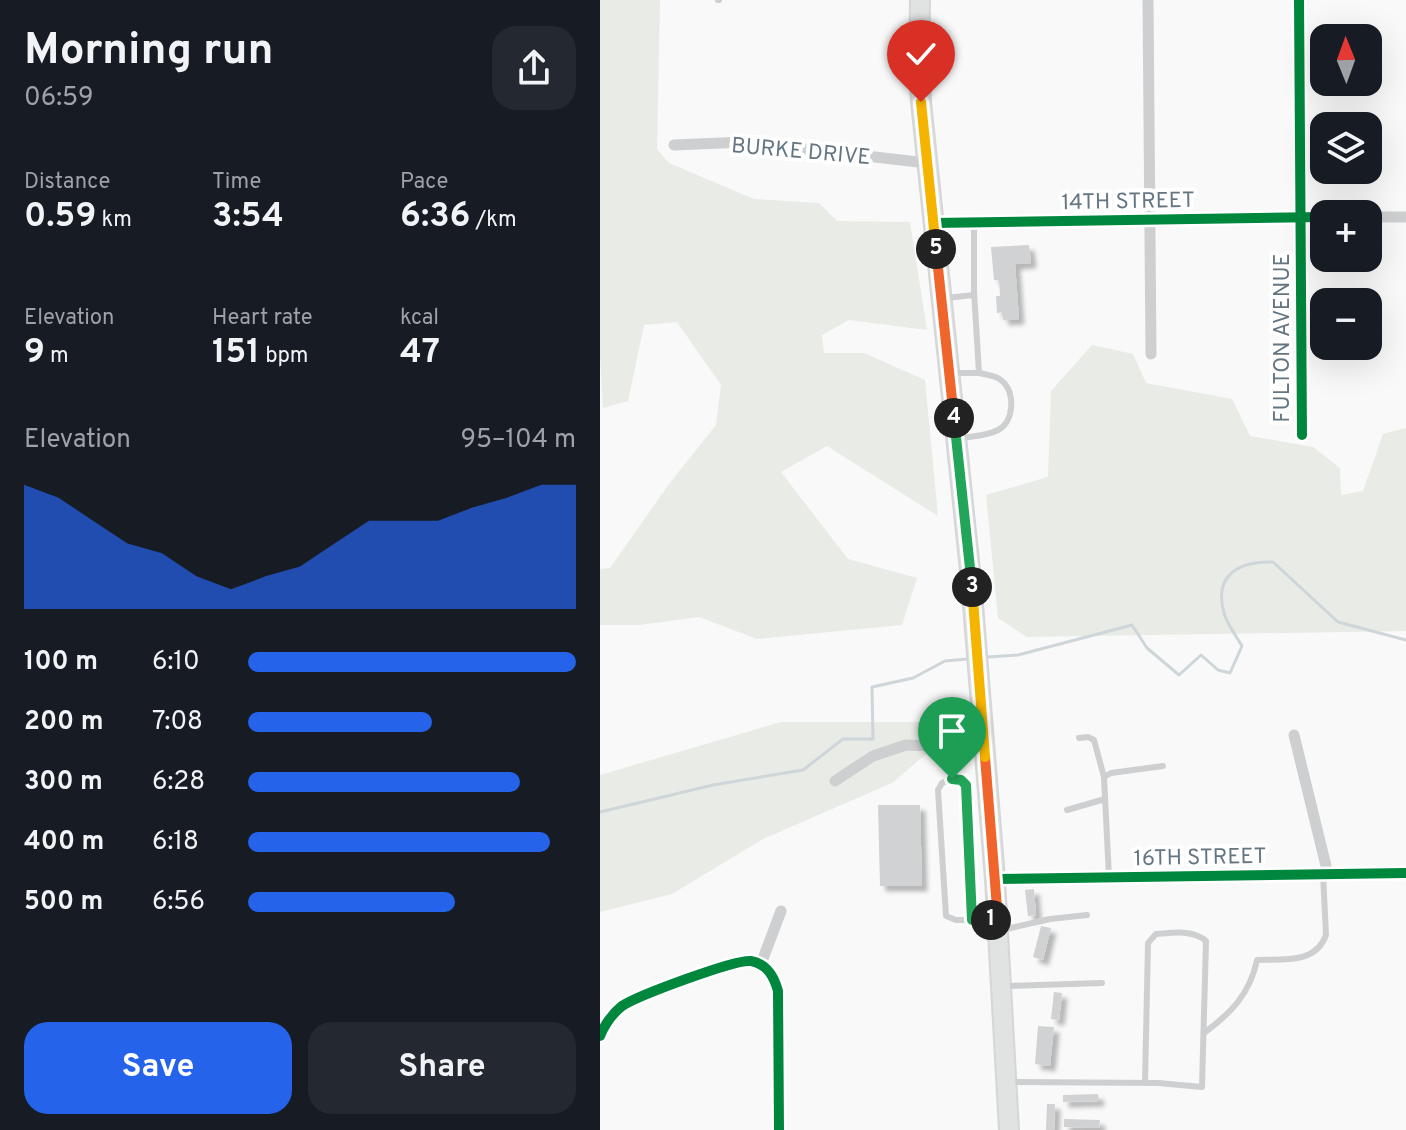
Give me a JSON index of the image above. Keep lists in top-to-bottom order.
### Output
{
  "streets": {
    "street": [
      "BURKE DRIVE",
      "14TH STREET",
      "FULTON AVENUE",
      "16TH STREET"
    ]
  },
  "crossings": [
    ["14TH STREET", "FULTON AVENUE"]
  ],
  "north": "top",
  "page": {
    "heading": ["Morning run", "06:59"],
    "map_buttons": ["+", "−"],
    "stats": [
      ["Distance", "0.59 km"],
      ["Time", "3:54"],
      ["Pace", "6:36 /km"],
      ["Elevation", "9 m"],
      ["Heart rate", "151 bpm"],
      ["kcal", "47"]
    ],
    "pins": [
      "5",
      "4",
      "3",
      "1"
    ],
    "chart": ["Elevation", "95–104 m"],
    "list": [
      {
        "name": "100 m",
        "note": "6:10"
      },
      {
        "name": "200 m",
        "note": "7:08"
      },
      {
        "name": "300 m",
        "note": "6:28"
      },
      {
        "name": "400 m",
        "note": "6:18"
      },
      {
        "name": "500 m",
        "note": "6:56"
      }
    ],
    "buttons": ["Save", "Share"]
  }
}
